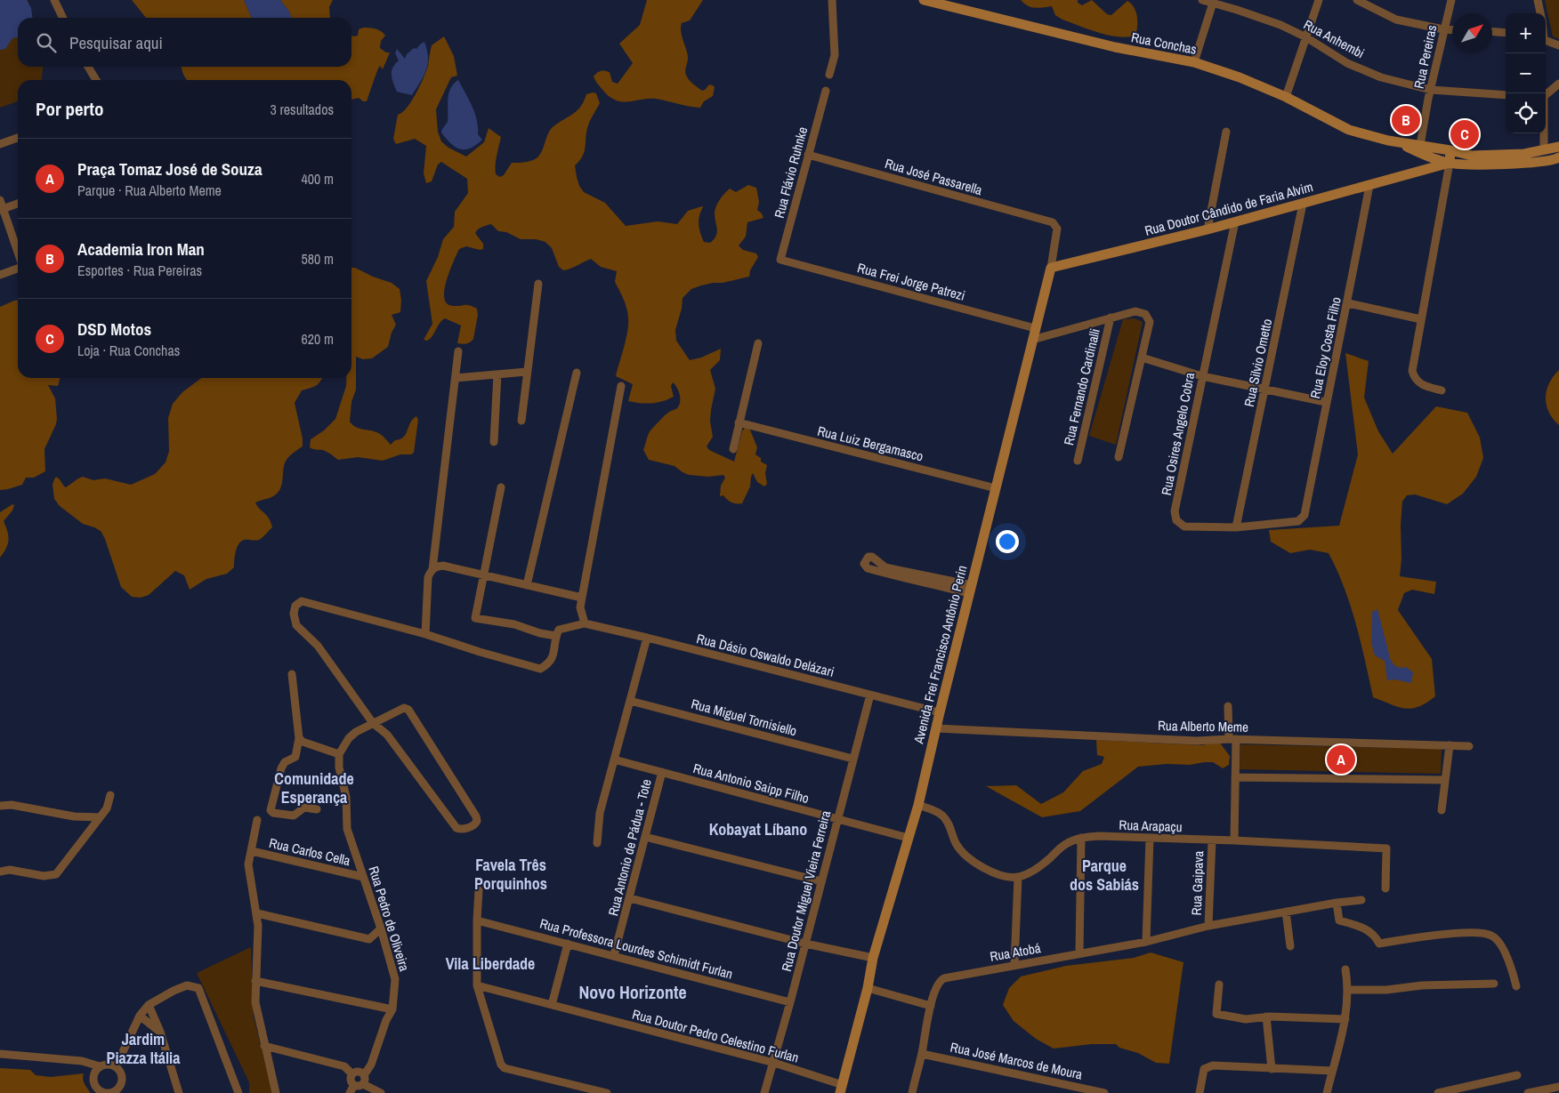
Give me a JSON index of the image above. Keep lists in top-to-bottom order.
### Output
{
  "streets": {
    "street": [
      "Rua Anhembi",
      "Rua Conchas",
      "Rua Pereiras",
      "Rua Flávio Ruhnke",
      "Rua José Passarella",
      "Rua Doutor Cândido de Faria Alvim",
      "Rua Frei Jorge Patrezi",
      "Rua Eloy Costa Filho",
      "Rua Silvio Ometto",
      "Rua Fernando Cardinalli",
      "Rua Osires Angelo Cobra",
      "Rua Luiz Bergamasco",
      "Avenida Frei Francisco Antônio Perin",
      "Rua Dásio Oswaldo Delázari",
      "Rua Miguel Tornisiello",
      "Rua Alberto Meme",
      "Rua Antonio Saipp Filho",
      "Rua Arapaçu",
      "Rua Antonio de Pádua - Tote",
      "Rua Carlos Cella",
      "Rua Gaipava",
      "Rua Doutor Miguel Vieira Ferreira",
      "Rua Pedro de Oliveira",
      "Rua Professora Lourdes Schimidt Furlan",
      "Rua Atobá",
      "Rua Doutor Pedro Celestino Furlan",
      "Rua José Marcos de Moura"
    ]
  },
  "crossings": [
    ["Rua Anhembi", "Rua Pereiras"],
    ["Rua Conchas", "Rua Pereiras"],
    ["Rua Conchas", "Rua Doutor Cândido de Faria Alvim"],
    ["Rua Flávio Ruhnke", "Rua José Passarella"],
    ["Rua Flávio Ruhnke", "Rua Frei Jorge Patrezi"],
    ["Rua José Passarella", "Avenida Frei Francisco Antônio Perin"],
    ["Rua Doutor Cândido de Faria Alvim", "Rua Eloy Costa Filho"],
    ["Rua Doutor Cândido de Faria Alvim", "Rua Silvio Ometto"],
    ["Rua Doutor Cândido de Faria Alvim", "Rua Osires Angelo Cobra"],
    ["Rua Doutor Cândido de Faria Alvim", "Avenida Frei Francisco Antônio Perin"],
    ["Rua Frei Jorge Patrezi", "Avenida Frei Francisco Antônio Perin"],
    ["Rua Eloy Costa Filho", "Rua Osires Angelo Cobra"],
    ["Rua Silvio Ometto", "Rua Osires Angelo Cobra"],
    ["Rua Luiz Bergamasco", "Avenida Frei Francisco Antônio Perin"],
    ["Avenida Frei Francisco Antônio Perin", "Rua Dásio Oswaldo Delázari"],
    ["Avenida Frei Francisco Antônio Perin", "Rua Alberto Meme"],
    ["Avenida Frei Francisco Antônio Perin", "Rua Antonio Saipp Filho"],
    ["Avenida Frei Francisco Antônio Perin", "Rua Doutor Pedro Celestino Furlan"],
    ["Rua Dásio Oswaldo Delázari", "Rua Doutor Miguel Vieira Ferreira"],
    ["Rua Miguel Tornisiello", "Rua Doutor Miguel Vieira Ferreira"],
    ["Rua Antonio Saipp Filho", "Rua Antonio de Pádua - Tote"],
    ["Rua Antonio Saipp Filho", "Rua Doutor Miguel Vieira Ferreira"],
    ["Rua Arapaçu", "Rua Gaipava"],
    ["Rua Antonio de Pádua - Tote", "Rua Professora Lourdes Schimidt Furlan"],
    ["Rua Carlos Cella", "Rua Pedro de Oliveira"],
    ["Rua Gaipava", "Rua Atobá"],
    ["Rua Doutor Miguel Vieira Ferreira", "Rua Professora Lourdes Schimidt Furlan"],
    ["Rua Doutor Miguel Vieira Ferreira", "Rua Doutor Pedro Celestino Furlan"],
    ["Rua Atobá", "Rua José Marcos de Moura"]
  ],
  "districts": [
    "Comunidade Esperança",
    "Kobayat Líbano",
    "Favela Três Porquinhos",
    "Parque dos Sabiás",
    "Vila Liberdade",
    "Novo Horizonte",
    "Jardim Piazza Itália"
  ],
  "north": "top right",
  "page": {
    "map_buttons": ["+", "−"],
    "search": "Pesquisar aqui",
    "heading": ["Por perto", "3 resultados"],
    "pins": ["B", "C", "A"],
    "list": [
      {
        "mark": "A",
        "name": "Praça Tomaz José de Souza",
        "note": "Parque · Rua Alberto Meme",
        "value": "400 m"
      },
      {
        "mark": "B",
        "name": "Academia Iron Man",
        "note": "Esportes · Rua Pereiras",
        "value": "580 m"
      },
      {
        "mark": "C",
        "name": "DSD Motos",
        "note": "Loja · Rua Conchas",
        "value": "620 m"
      }
    ]
  }
}
